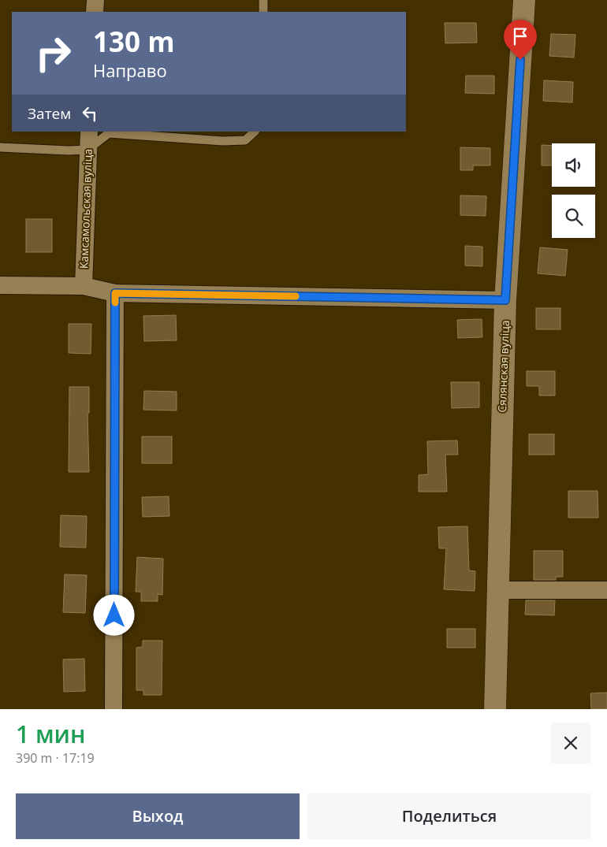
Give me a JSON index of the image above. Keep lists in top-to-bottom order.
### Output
{
  "streets": {
    "street": ["Камсамольская вуліца", "Сялянская вуліца"]
  },
  "page": {
    "turn": ["130 m", "Направо"],
    "then": "Затем",
    "heading": ["1 мин", "390 m · 17:19"],
    "buttons": ["Выход", "Поделиться"]
  }
}
